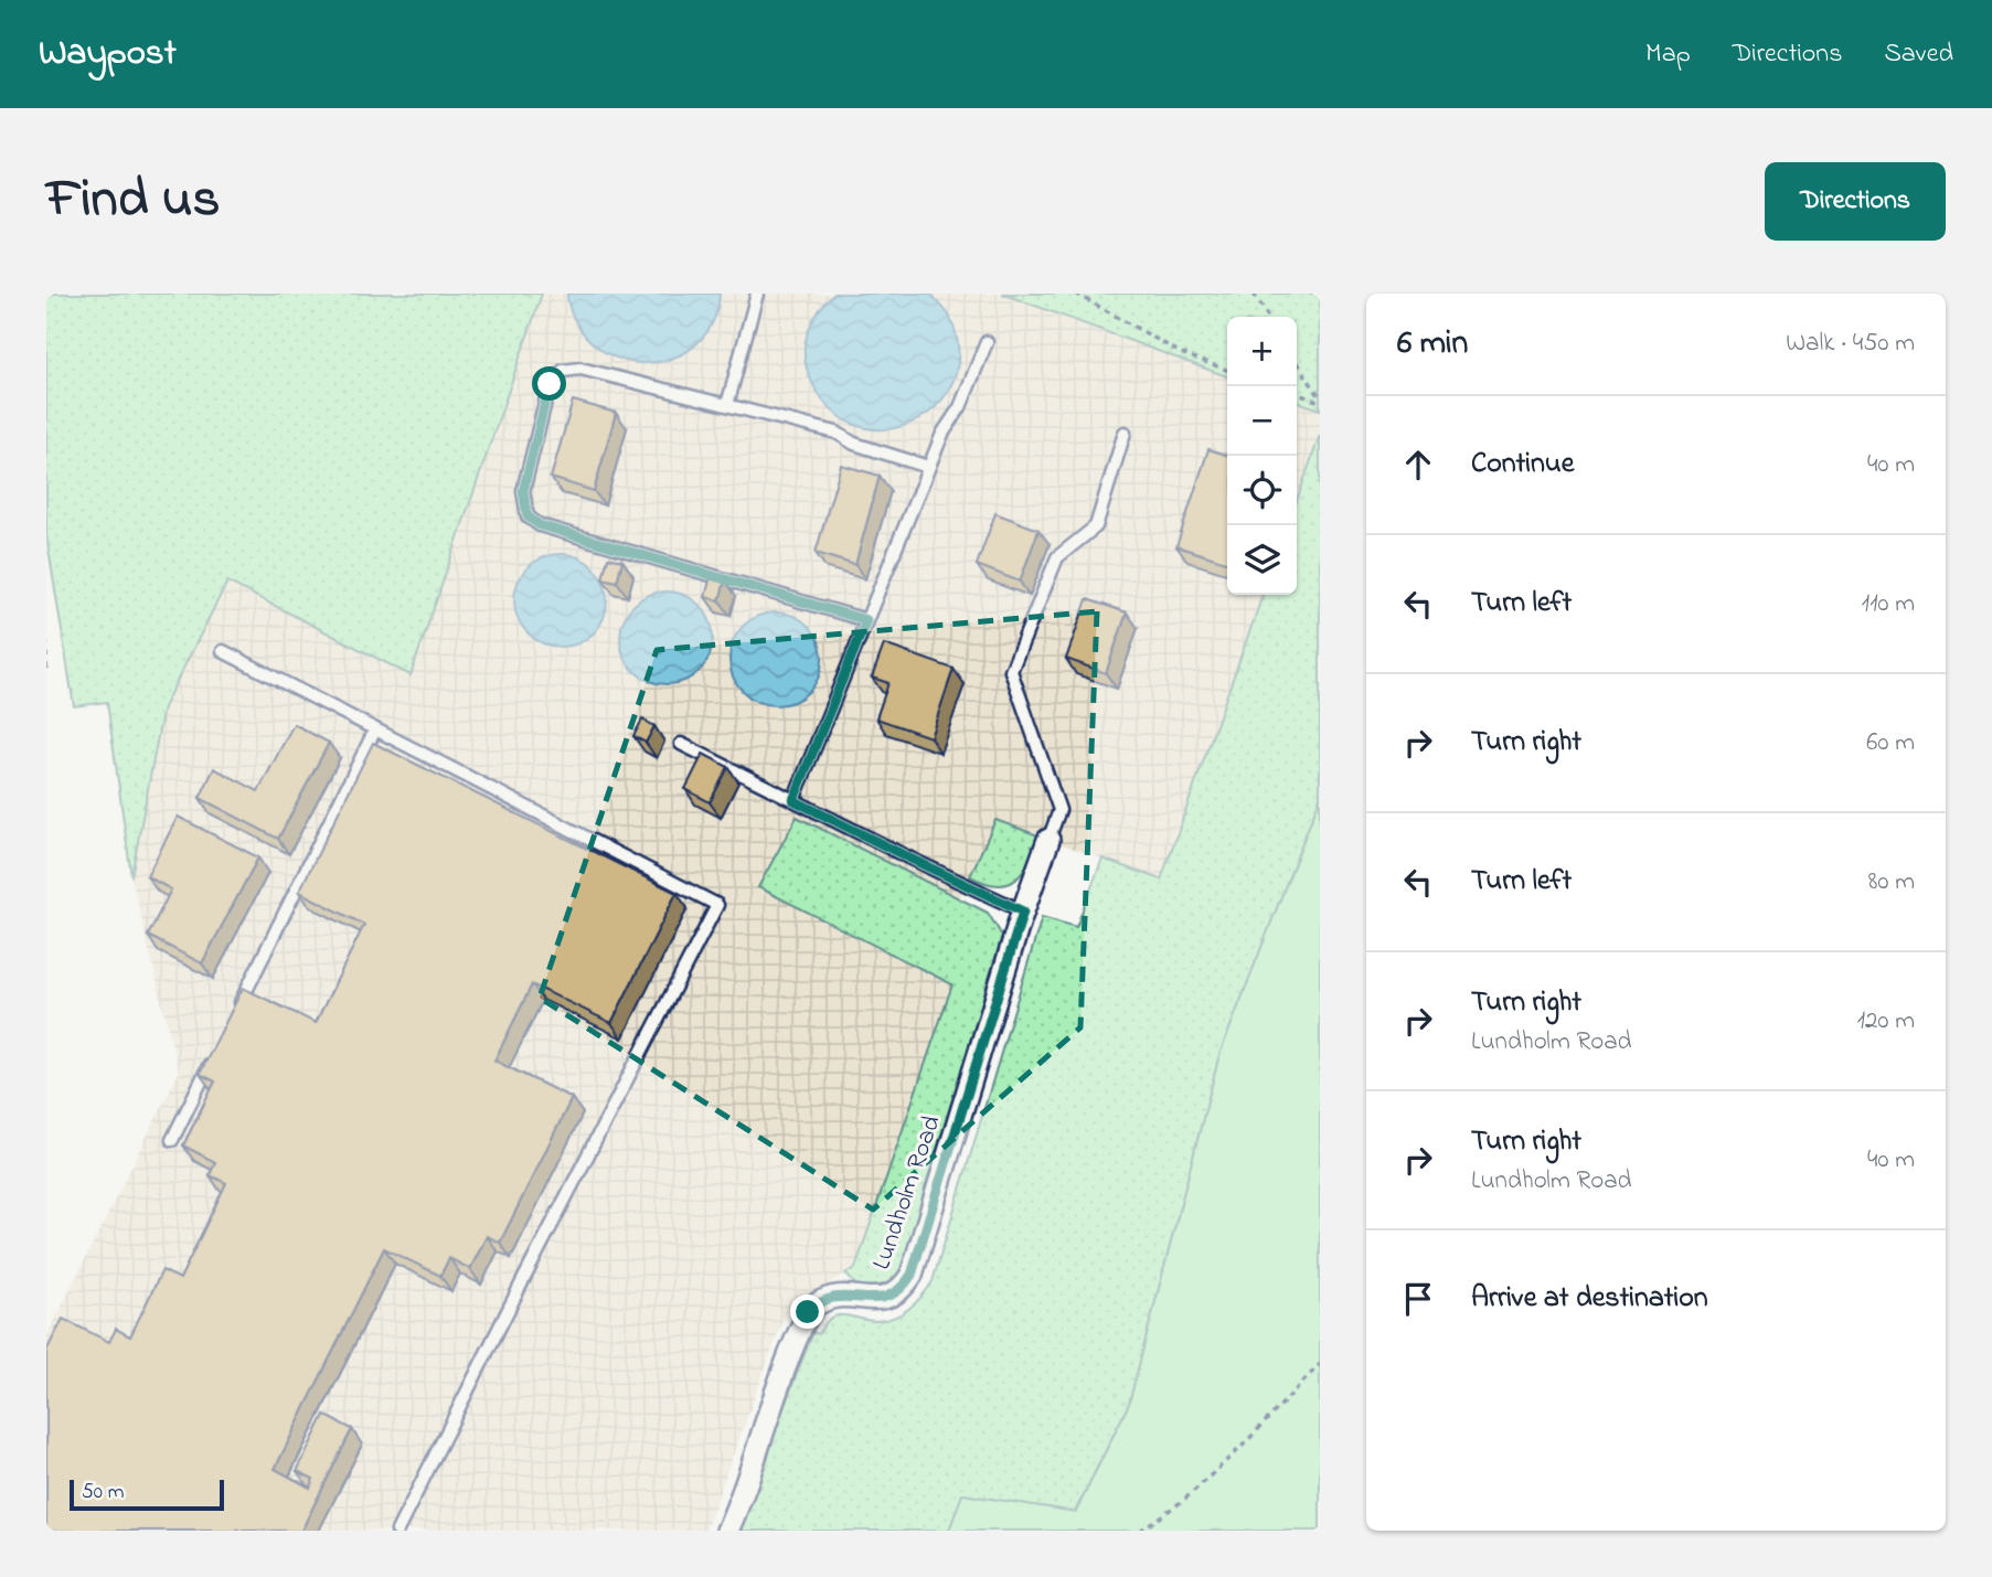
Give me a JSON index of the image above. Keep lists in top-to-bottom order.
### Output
{
  "streets": {
    "street": ["Lundholm Road"]
  },
  "scale_bar": "50 m",
  "page": {
    "header": "Waypost",
    "nav": ["Map", "Directions", "Saved"],
    "title": "Find us",
    "buttons": "Directions",
    "heading": ["6 min", "Walk · 450 m"],
    "map_buttons": ["+", "−"],
    "list": [
      ["Continue", "40 m"],
      ["Turn left", "110 m"],
      ["Turn right", "60 m"],
      ["Turn left", "80 m"],
      ["Turn right", "Lundholm Road", "120 m"],
      ["Turn right", "Lundholm Road", "40 m"],
      "Arrive at destination"
    ],
    "scale": "50 m"
  }
}
